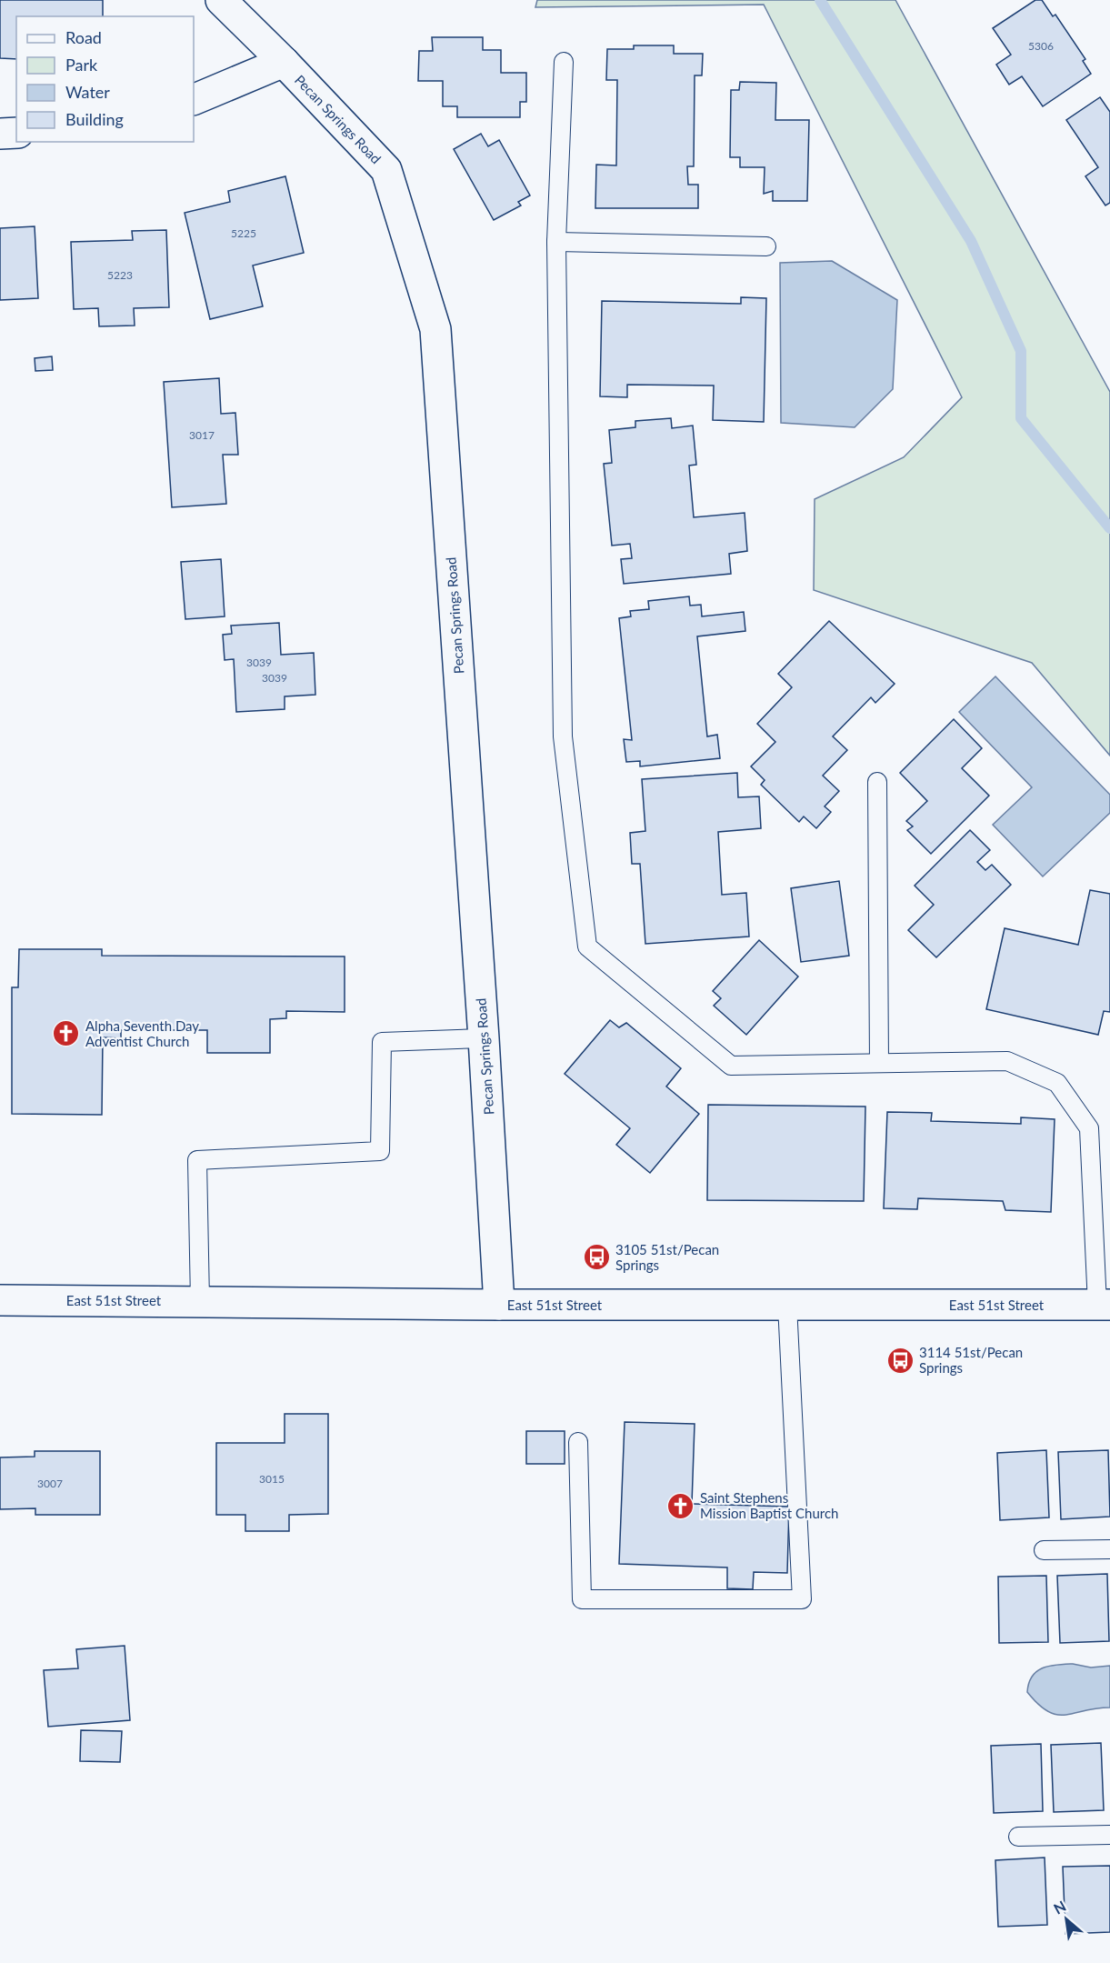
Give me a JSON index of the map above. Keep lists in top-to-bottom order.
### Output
{
  "streets": {
    "street": ["Pecan Springs Road", "East 51st Street"]
  },
  "crossings": [
    ["Pecan Springs Road", "East 51st Street"]
  ],
  "places": {
    "church": ["Alpha Seventh Day Adventist Church", "Saint Stephens Mission Baptist Church"],
    "bus stop": ["3105 51st/Pecan Springs", "3114 51st/Pecan Springs"]
  },
  "house_numbers": [
    "5306",
    "5225",
    "5223",
    "3017",
    "3039",
    "3039",
    "3015",
    "3007"
  ],
  "legend": [
    "Road",
    "Park",
    "Water",
    "Building"
  ],
  "north": "top left"
}
